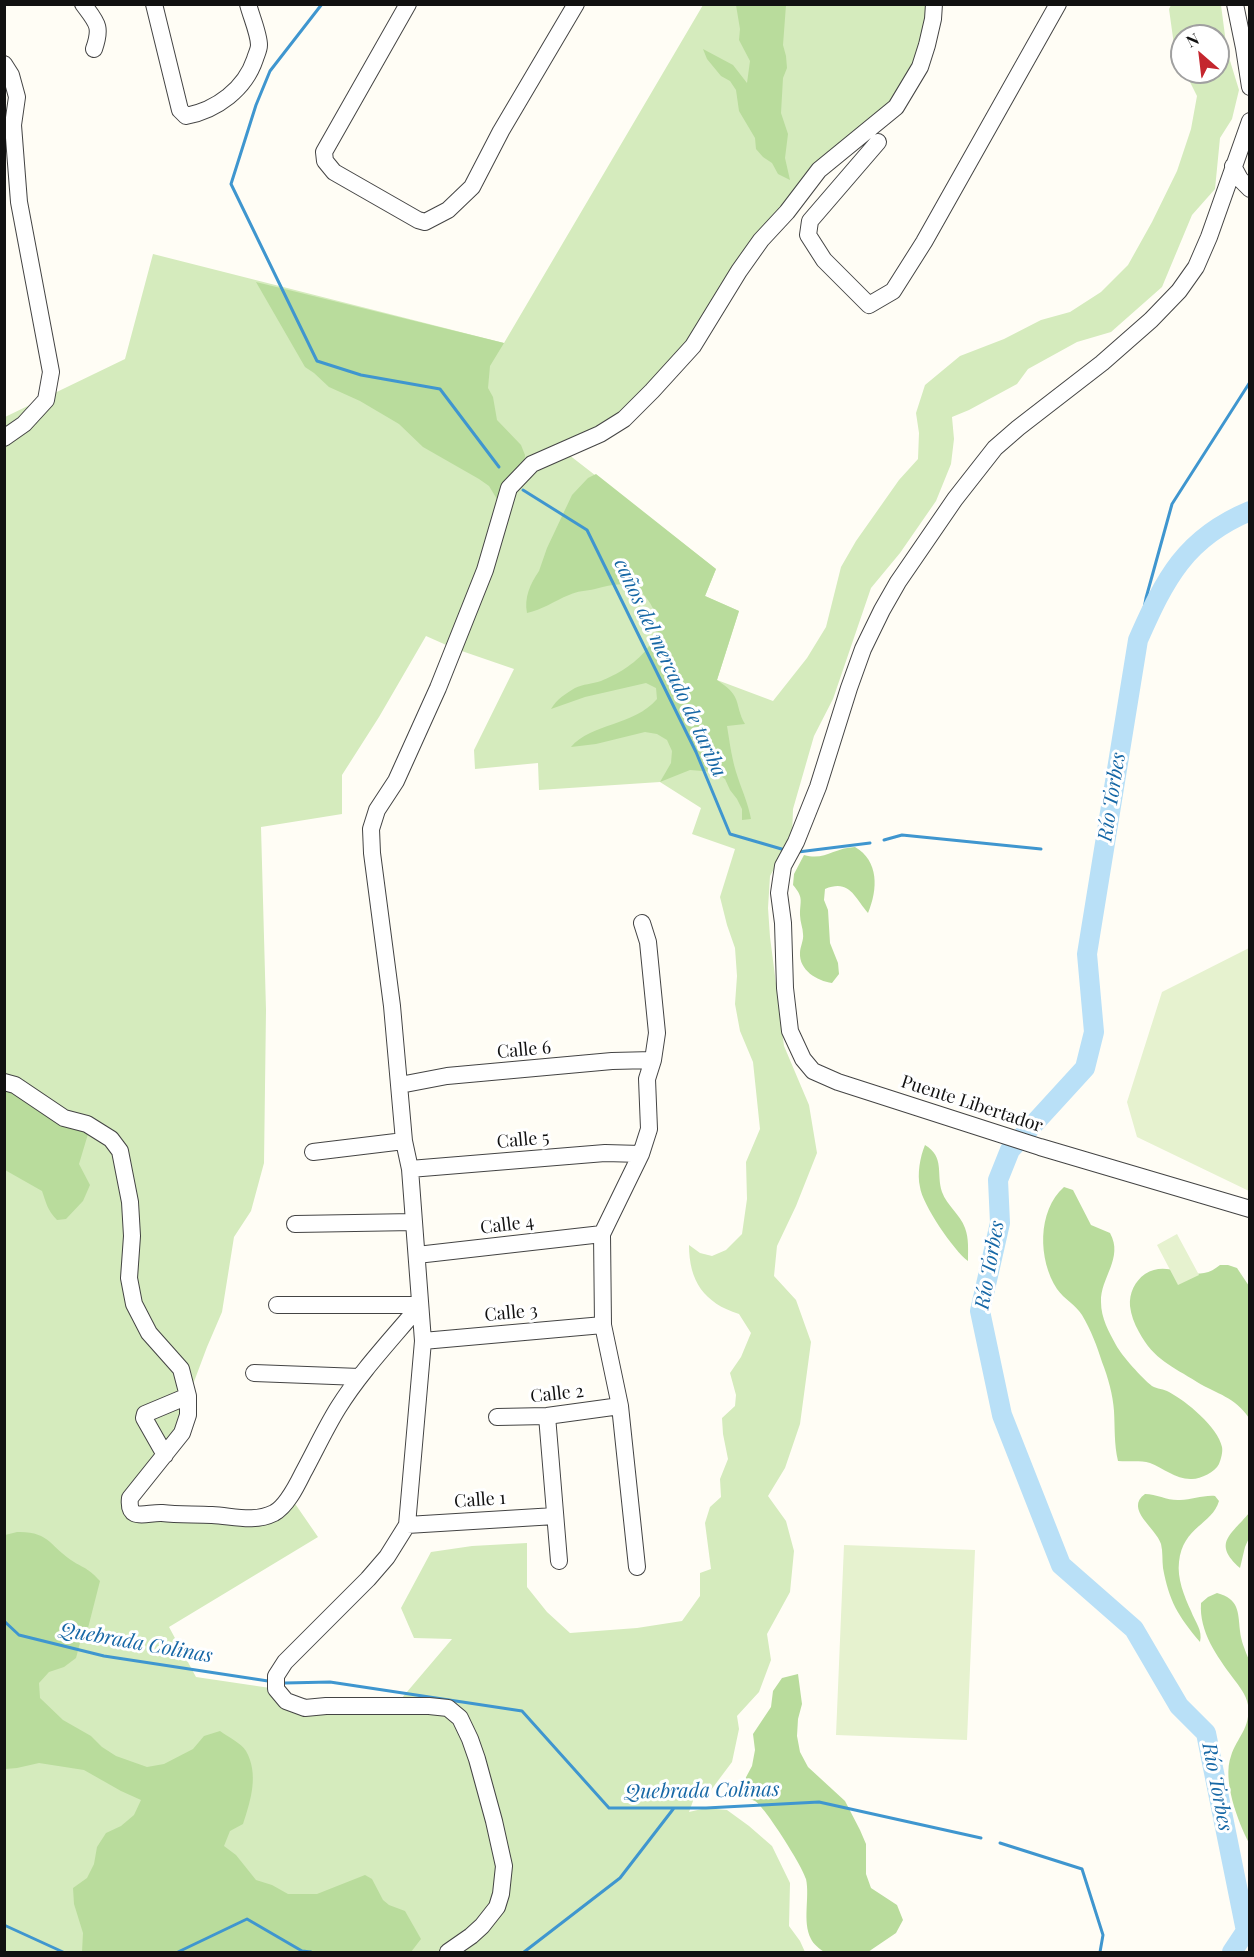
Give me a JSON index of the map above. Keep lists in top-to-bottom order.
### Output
{
  "streets": {
    "street": [
      "Calle 6",
      "Puente Libertador",
      "Calle 5",
      "Calle 4",
      "Calle 3",
      "Calle 2",
      "Calle 1"
    ]
  },
  "water": ["caños del mercado de tariba", "Río Torbes", "Quebrada Colinas"],
  "north": "top left"
}
